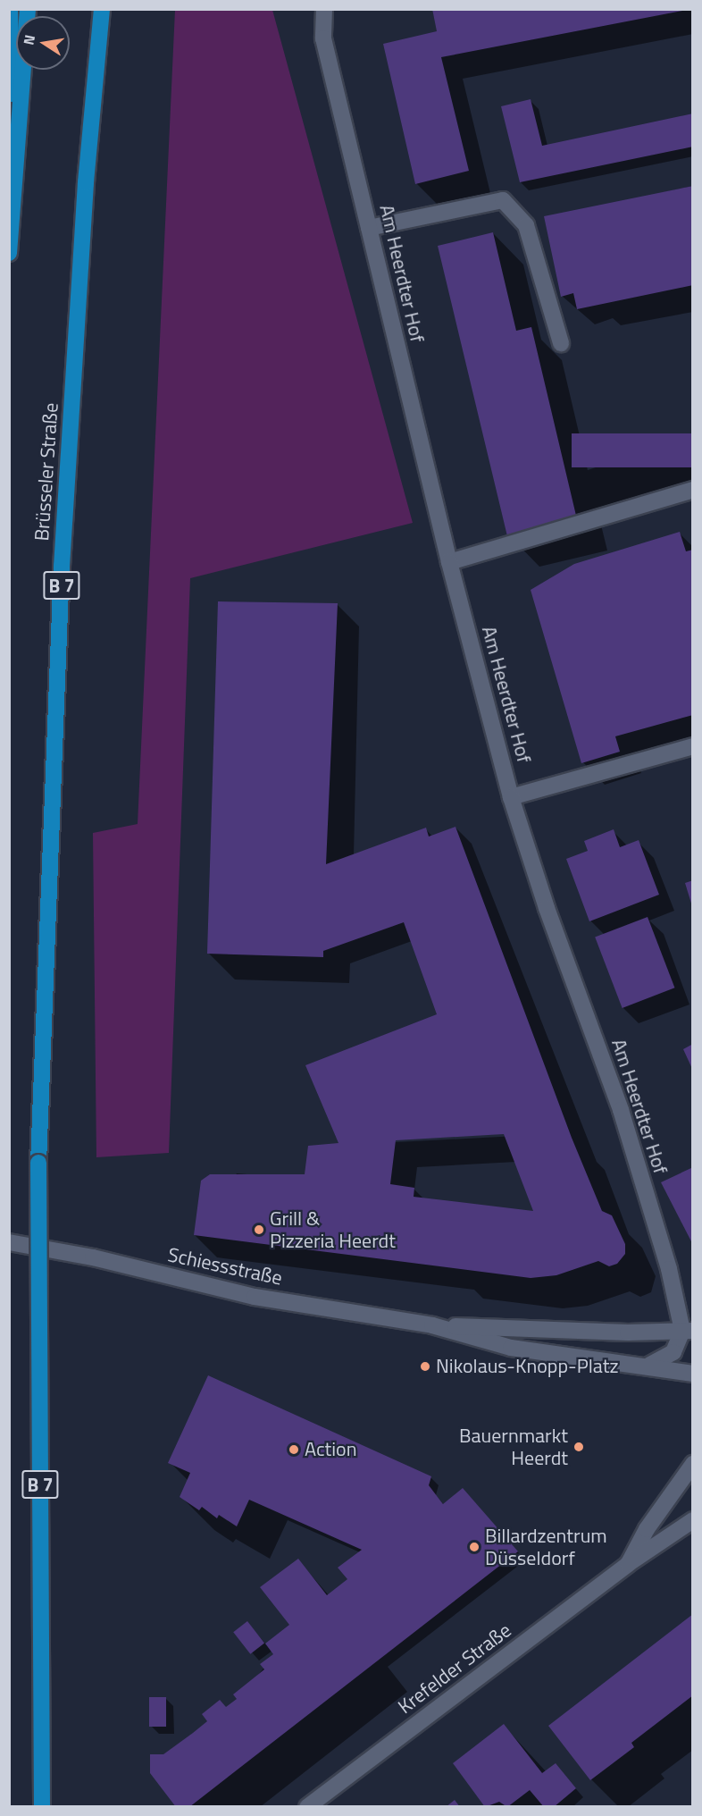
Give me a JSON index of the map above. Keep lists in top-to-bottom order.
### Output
{
  "streets": {
    "highway": ["Brüsseler Straße", "B 7"],
    "street": ["Am Heerdter Hof", "Schiessstraße", "Krefelder Straße"]
  },
  "crossings": [
    ["Am Heerdter Hof", "Schiessstraße"]
  ],
  "places": [
    "Grill & Pizzeria Heerdt",
    "Nikolaus-Knopp-Platz",
    "Bauernmarkt Heerdt",
    "Action",
    "Billardzentrum Düsseldorf"
  ],
  "north": "left"
}
